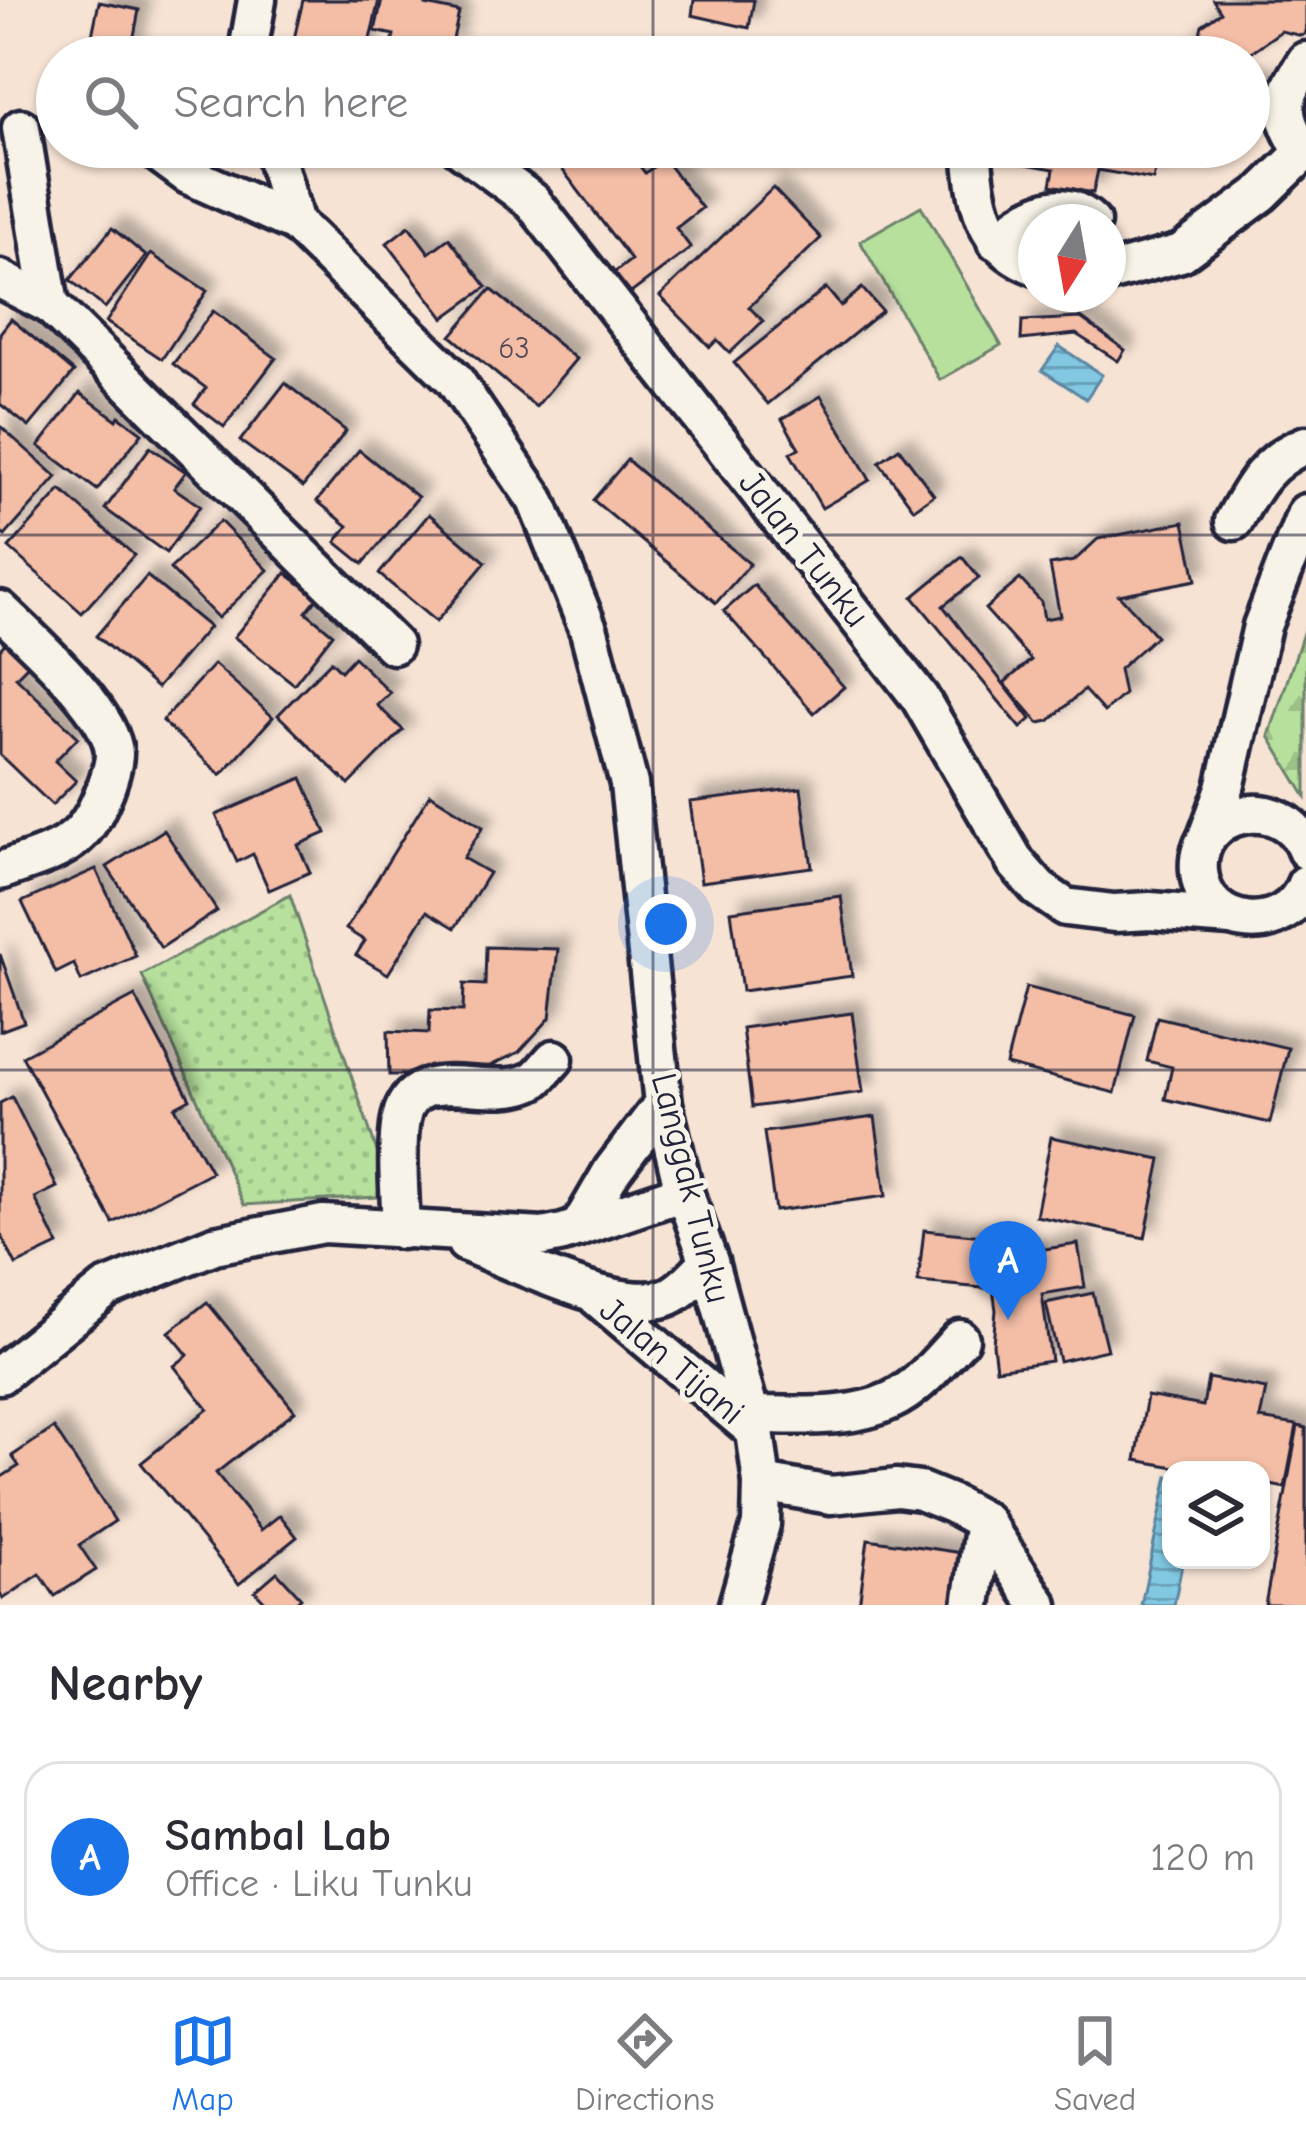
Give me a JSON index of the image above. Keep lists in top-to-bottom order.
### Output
{
  "streets": {
    "street": ["Jalan Tunku", "Langgak Tunku", "Jalan Tijani"]
  },
  "crossings": [
    ["Langgak Tunku", "Jalan Tijani"]
  ],
  "house_numbers": ["63"],
  "north": "bottom",
  "page": {
    "search": "Search here",
    "pins": "A",
    "heading": "Nearby",
    "list": [
      {
        "mark": "A",
        "name": "Sambal Lab",
        "note": "Office · Liku Tunku",
        "value": "120 m"
      }
    ],
    "nav": ["Map", "Directions", "Saved"]
  }
}
